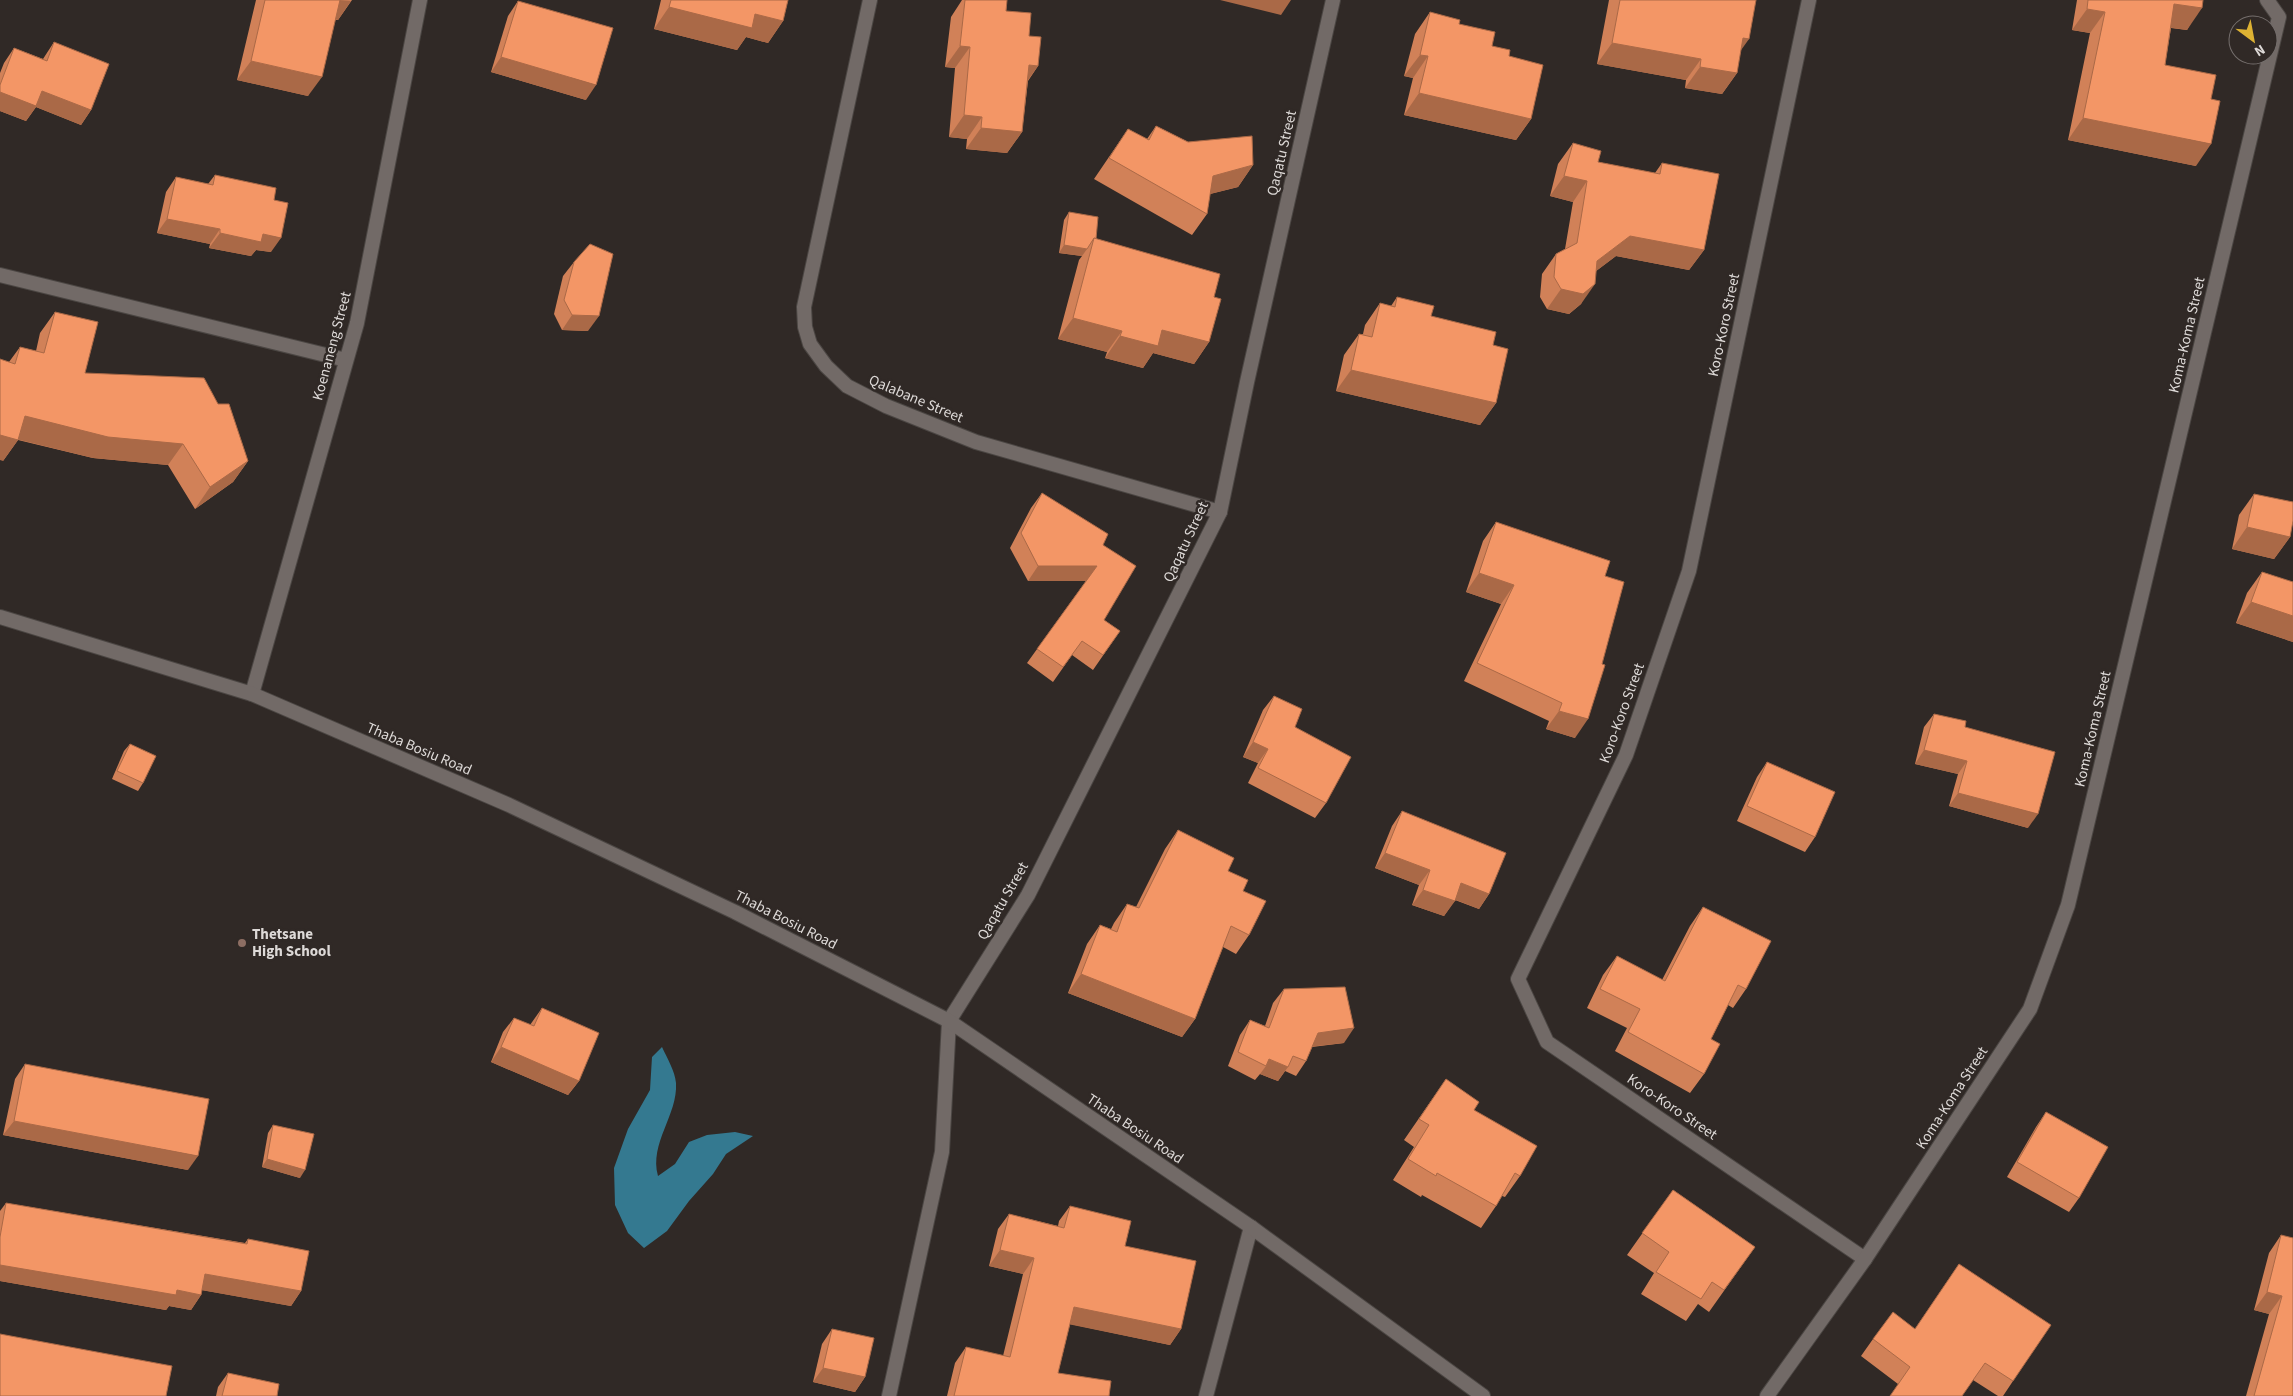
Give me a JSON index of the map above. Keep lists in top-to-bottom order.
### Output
{
  "streets": {
    "street": [
      "Qaqatu Street",
      "Koro-Koro Street",
      "Koma-Koma Street",
      "Koenaneng Street",
      "Qalabane Street",
      "Thaba Bosiu Road"
    ]
  },
  "crossings": [
    ["Qaqatu Street", "Qalabane Street"],
    ["Qaqatu Street", "Thaba Bosiu Road"],
    ["Koro-Koro Street", "Koma-Koma Street"],
    ["Koenaneng Street", "Thaba Bosiu Road"]
  ],
  "places": ["Thetsane High School"],
  "north": "bottom right"
}
